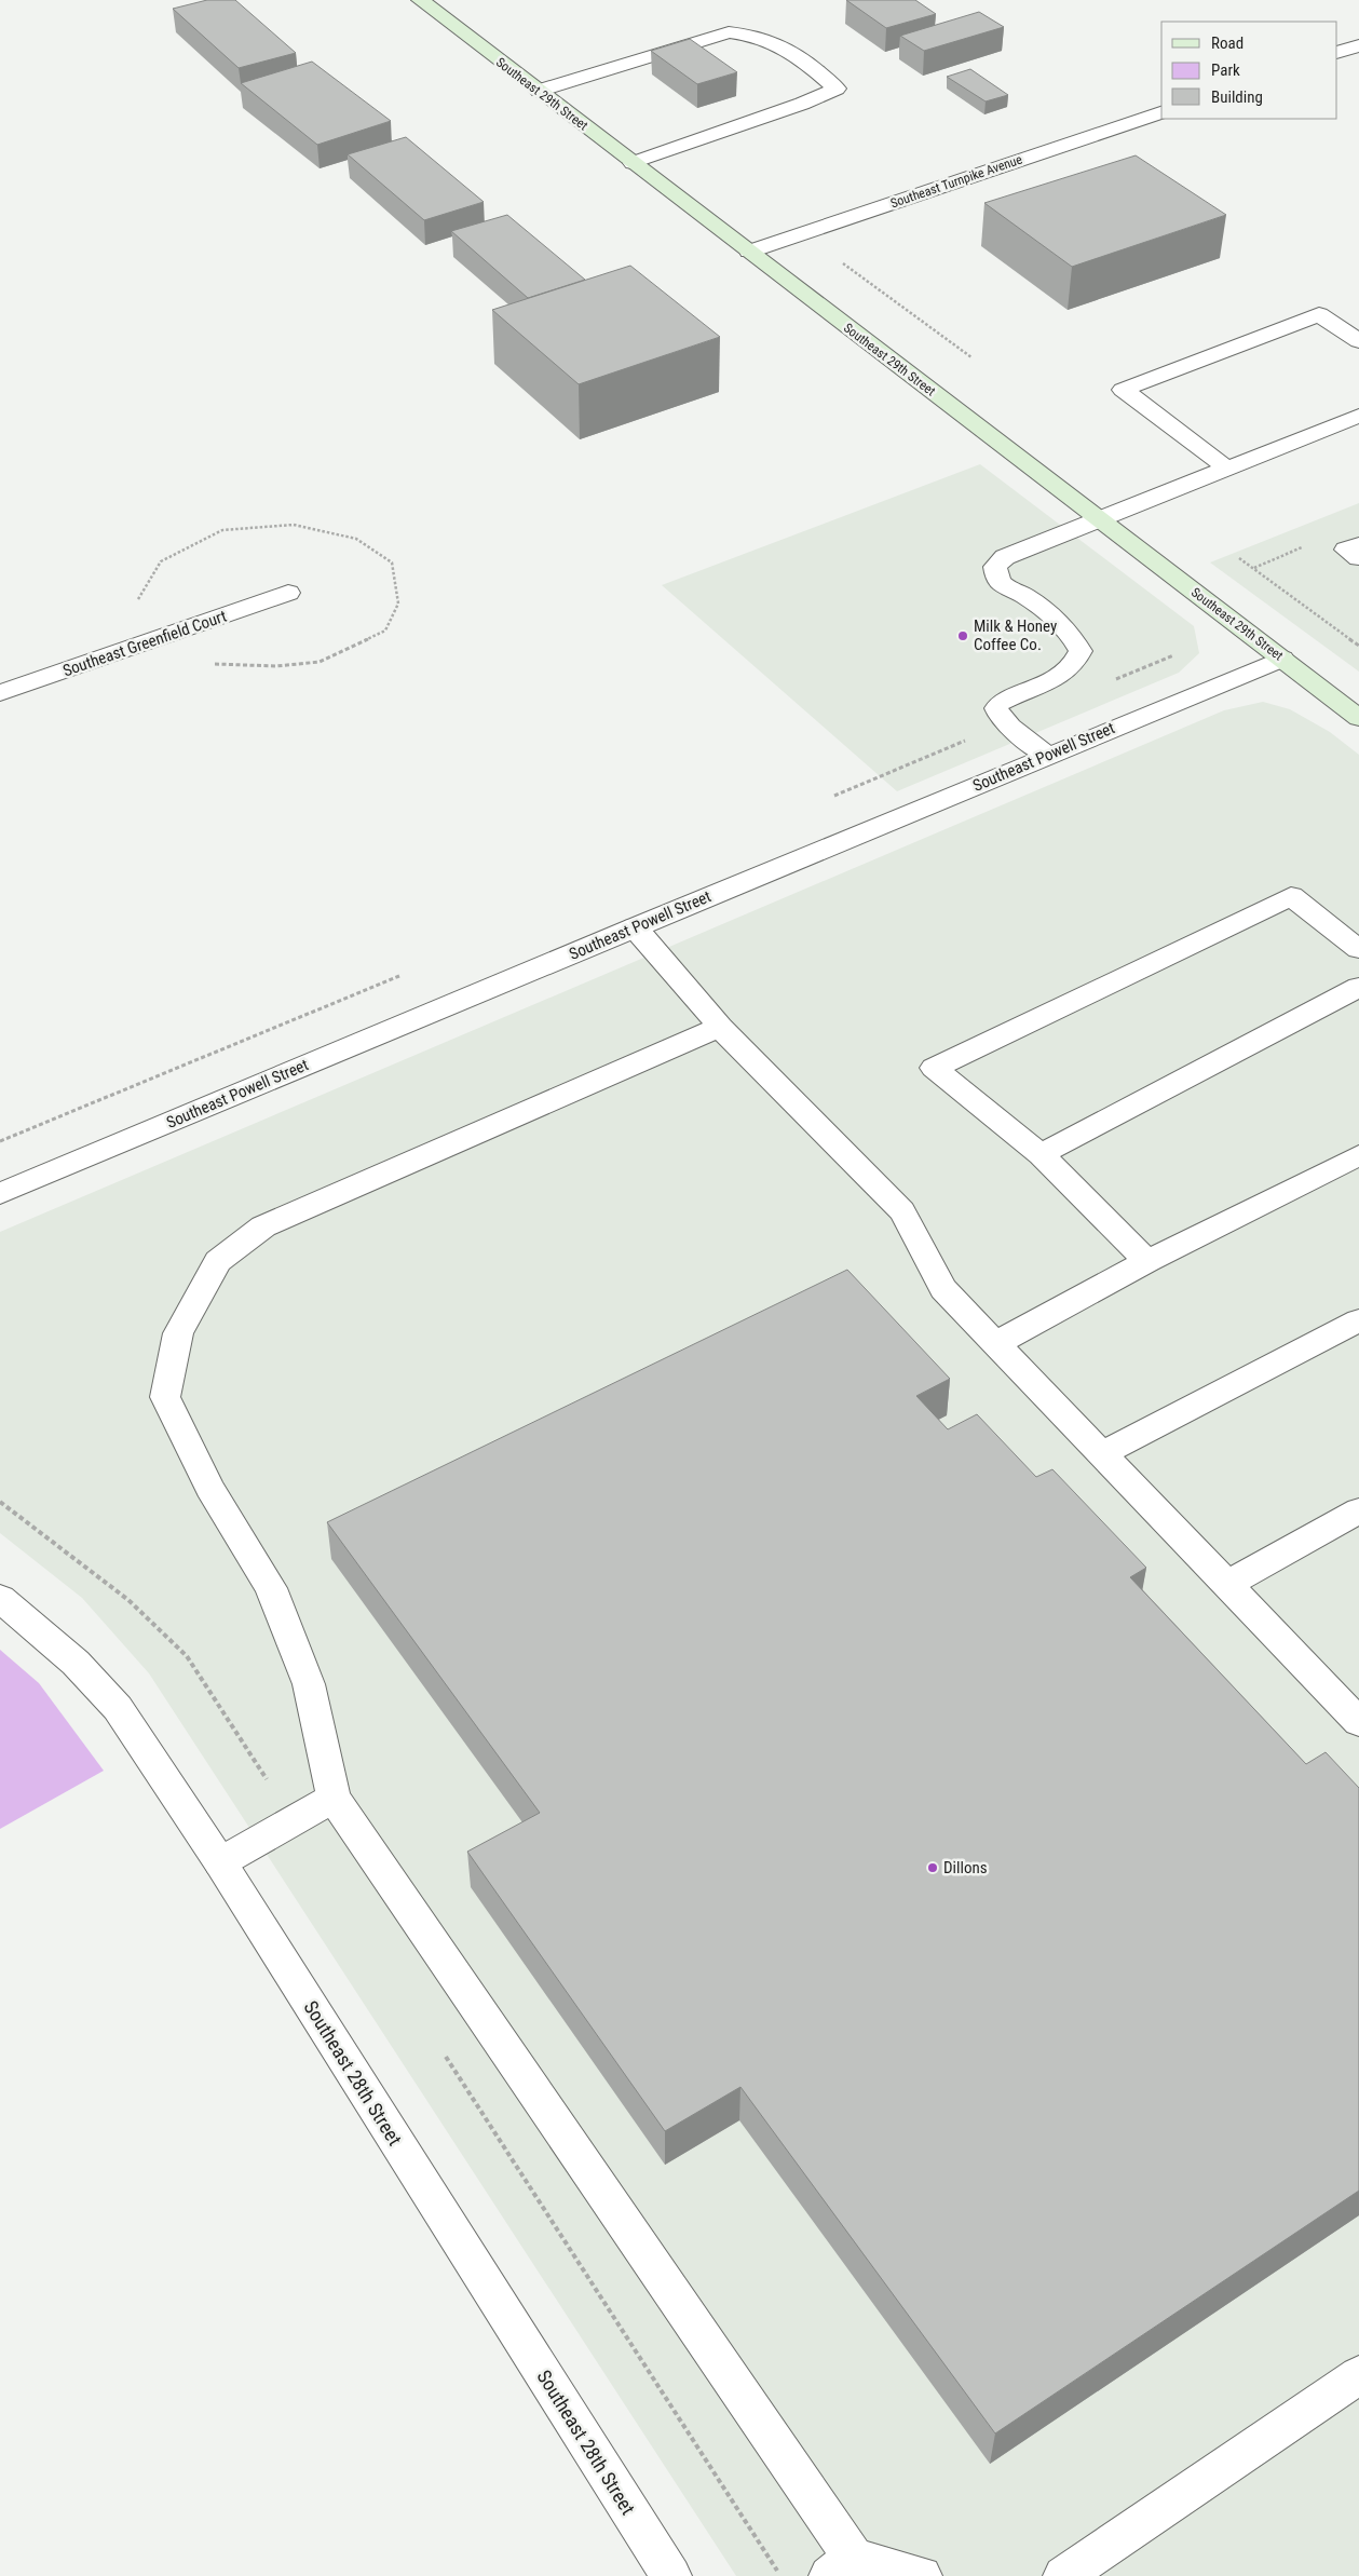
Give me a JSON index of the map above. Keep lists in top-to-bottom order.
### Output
{
  "streets": {
    "main road": ["Southeast 29th Street"],
    "street": [
      "Southeast Turnpike Avenue",
      "Southeast Greenfield Court",
      "Southeast Powell Street",
      "Southeast 28th Street"
    ]
  },
  "crossings": [
    ["Southeast 29th Street", "Southeast Turnpike Avenue"],
    ["Southeast 29th Street", "Southeast Powell Street"]
  ],
  "places": ["Milk & Honey Coffee Co.", "Dillons"],
  "legend": ["Road", "Park", "Building"]
}
